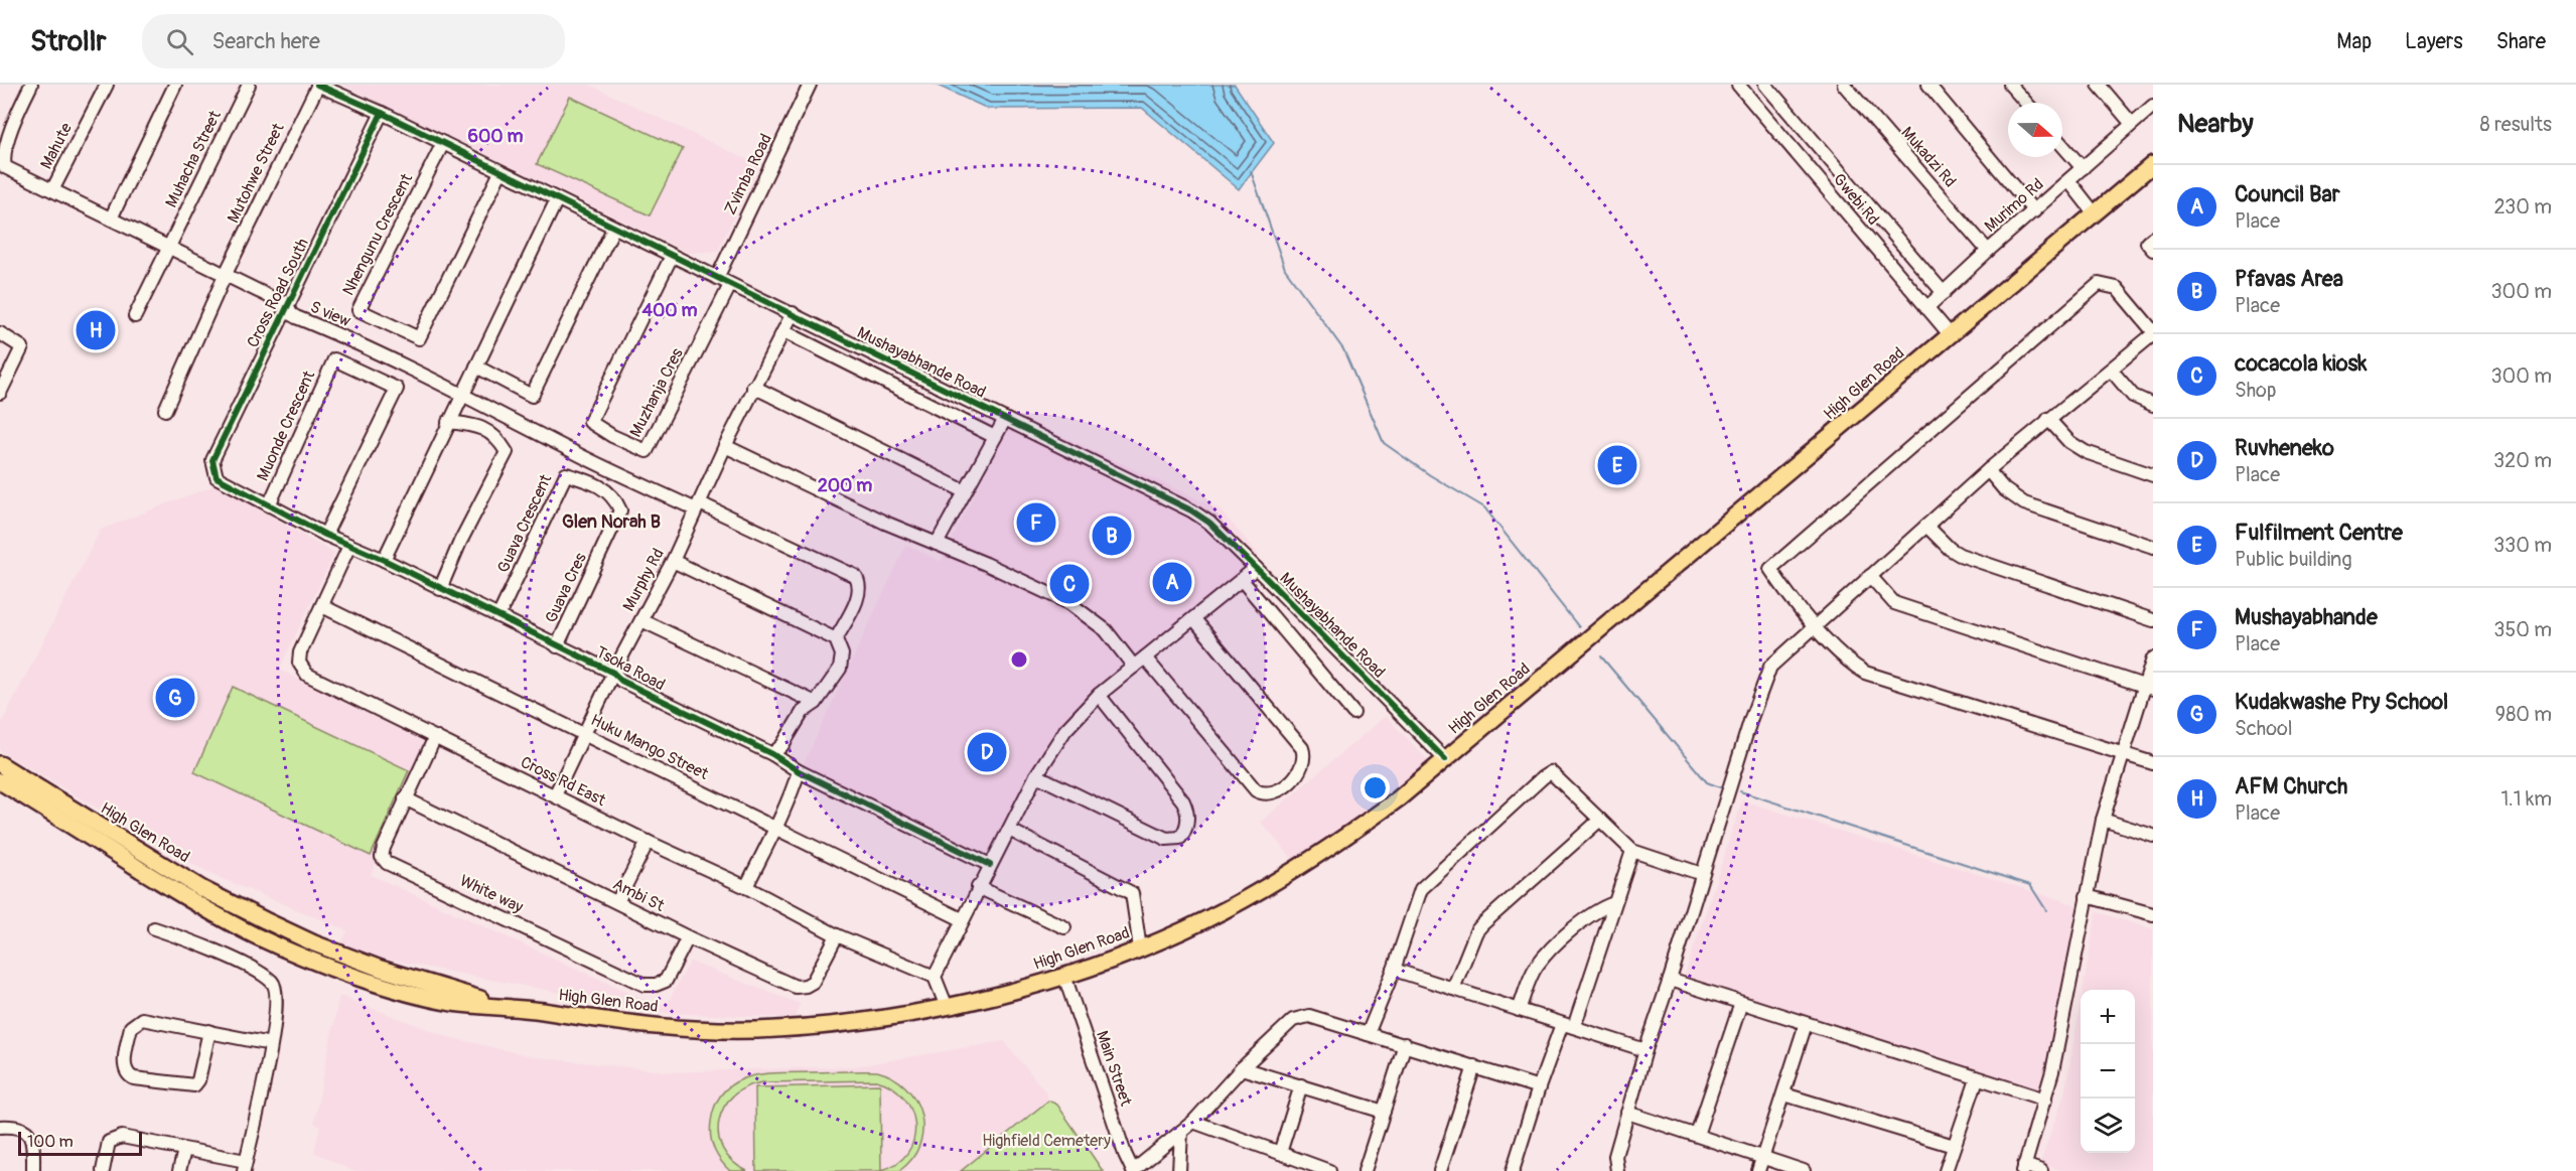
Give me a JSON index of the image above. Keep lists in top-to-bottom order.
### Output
{
  "streets": {
    "main road": ["High Glen Road"],
    "street": [
      "Mahute",
      "Mukadzi Rd",
      "Muhacha Street",
      "Mutohwe Street",
      "Zvimba Road",
      "Gwebi Rd",
      "Murimo Rd",
      "Nhengunu Crescent",
      "Cross Road South",
      "S view",
      "Mushayabhande Road",
      "Muzhanja Cres",
      "Muonde Crescent",
      "Guava Crescent",
      "Murphy Rd",
      "Guava Cres",
      "Tsoka Road",
      "Huku Mango Street",
      "Cross Rd East",
      "White way",
      "Ambi St",
      "Main Street"
    ]
  },
  "crossings": [
    ["Mahute", "S view"],
    ["Mukadzi Rd", "Murimo Rd"],
    ["Muhacha Street", "S view"],
    ["Mutohwe Street", "S view"],
    ["Mutohwe Street", "Mushayabhande Road"],
    ["Zvimba Road", "Mushayabhande Road"],
    ["Gwebi Rd", "Murimo Rd"],
    ["Gwebi Rd", "High Glen Road"],
    ["Nhengunu Crescent", "Mushayabhande Road"],
    ["Cross Road South", "S view"],
    ["Cross Road South", "Mushayabhande Road"],
    ["Cross Road South", "Tsoka Road"],
    ["S view", "Murphy Rd"],
    ["Mushayabhande Road", "High Glen Road"],
    ["Mushayabhande Road", "Muzhanja Cres"],
    ["Mushayabhande Road", "Murphy Rd"],
    ["High Glen Road", "Main Street"],
    ["Muonde Crescent", "Tsoka Road"],
    ["Guava Crescent", "Guava Cres"],
    ["Guava Crescent", "Tsoka Road"],
    ["Murphy Rd", "Tsoka Road"],
    ["Murphy Rd", "Huku Mango Street"],
    ["Murphy Rd", "Cross Rd East"],
    ["Guava Cres", "Tsoka Road"],
    ["Tsoka Road", "Cross Rd East"],
    ["Huku Mango Street", "Cross Rd East"],
    ["Cross Rd East", "White way"],
    ["Cross Rd East", "Ambi St"],
    ["White way", "Ambi St"]
  ],
  "districts": ["Glen Norah B"],
  "parks": ["Highfield Cemetery"],
  "scale_bar": "100 m",
  "north": "right",
  "page": {
    "header": "Strollr",
    "search": "Search here",
    "nav": ["Map", "Layers", "Share"],
    "heading": ["Nearby", "8 results"],
    "list": [
      {
        "mark": "A",
        "name": "Council Bar",
        "note": "Place",
        "value": "230 m"
      },
      {
        "mark": "B",
        "name": "Pfavas Area",
        "note": "Place",
        "value": "300 m"
      },
      {
        "mark": "C",
        "name": "cocacola kiosk",
        "note": "Shop",
        "value": "300 m"
      },
      {
        "mark": "D",
        "name": "Ruvheneko",
        "note": "Place",
        "value": "320 m"
      },
      {
        "mark": "E",
        "name": "Fulfilment Centre",
        "note": "Public building",
        "value": "330 m"
      },
      {
        "mark": "F",
        "name": "Mushayabhande",
        "note": "Place",
        "value": "350 m"
      },
      {
        "mark": "G",
        "name": "Kudakwashe Pry School",
        "note": "School",
        "value": "980 m"
      },
      {
        "mark": "H",
        "name": "AFM Church",
        "note": "Place",
        "value": "1.1 km"
      }
    ],
    "pins": [
      "H",
      "E",
      "F",
      "B",
      "A",
      "C",
      "G",
      "D"
    ],
    "map_buttons": ["+", "−"],
    "scale": "100 m"
  },
  "rings": ["600 m", "400 m", "200 m"]
}
